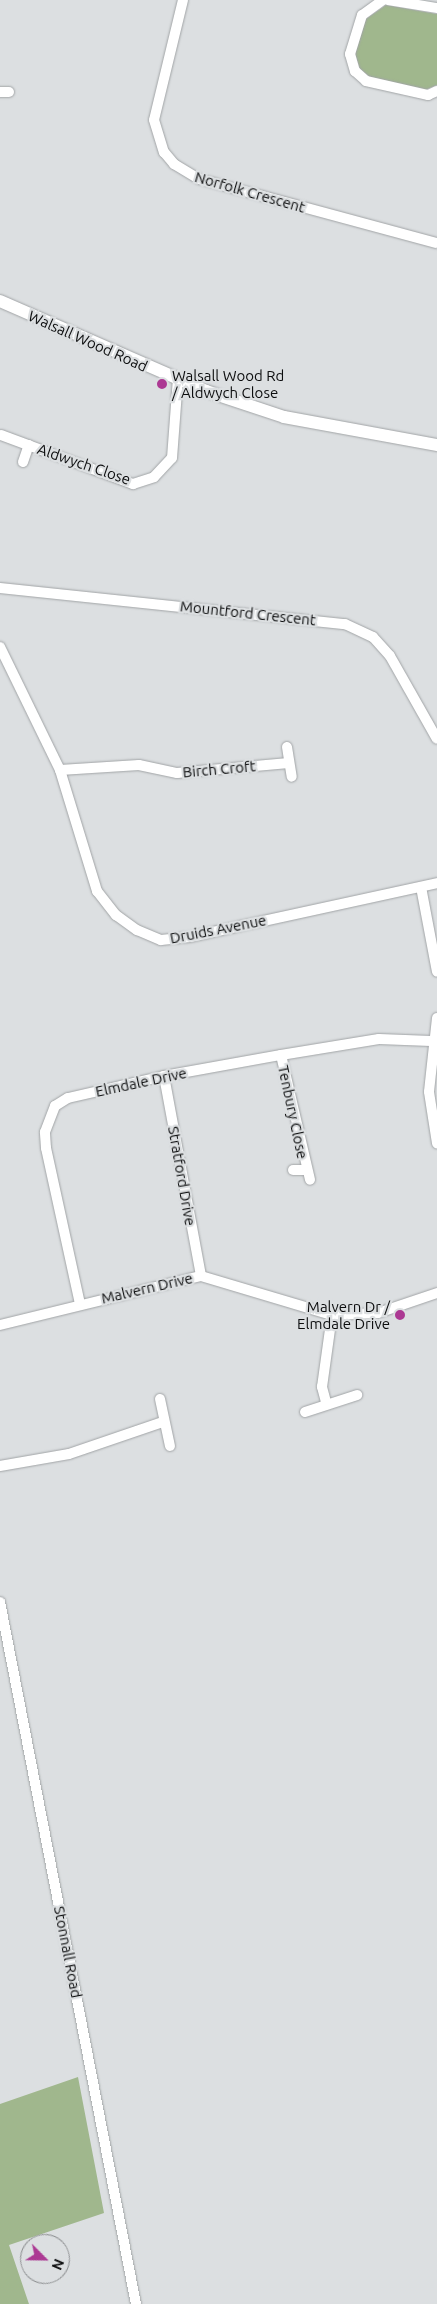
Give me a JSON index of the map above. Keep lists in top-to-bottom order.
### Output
{
  "streets": {
    "street": [
      "Norfolk Crescent",
      "Walsall Wood Road",
      "Aldwych Close",
      "Mountford Crescent",
      "Birch Croft",
      "Druids Avenue",
      "Elmdale Drive",
      "Tenbury Close",
      "Stratford Drive",
      "Malvern Drive",
      "Stonnall Road"
    ]
  },
  "crossings": [
    ["Walsall Wood Road", "Aldwych Close"],
    ["Birch Croft", "Druids Avenue"],
    ["Elmdale Drive", "Tenbury Close"],
    ["Elmdale Drive", "Stratford Drive"],
    ["Elmdale Drive", "Malvern Drive"],
    ["Stratford Drive", "Malvern Drive"]
  ],
  "places": ["Walsall Wood Rd / Aldwych Close", "Malvern Dr / Elmdale Drive"],
  "north": "bottom right"
}
